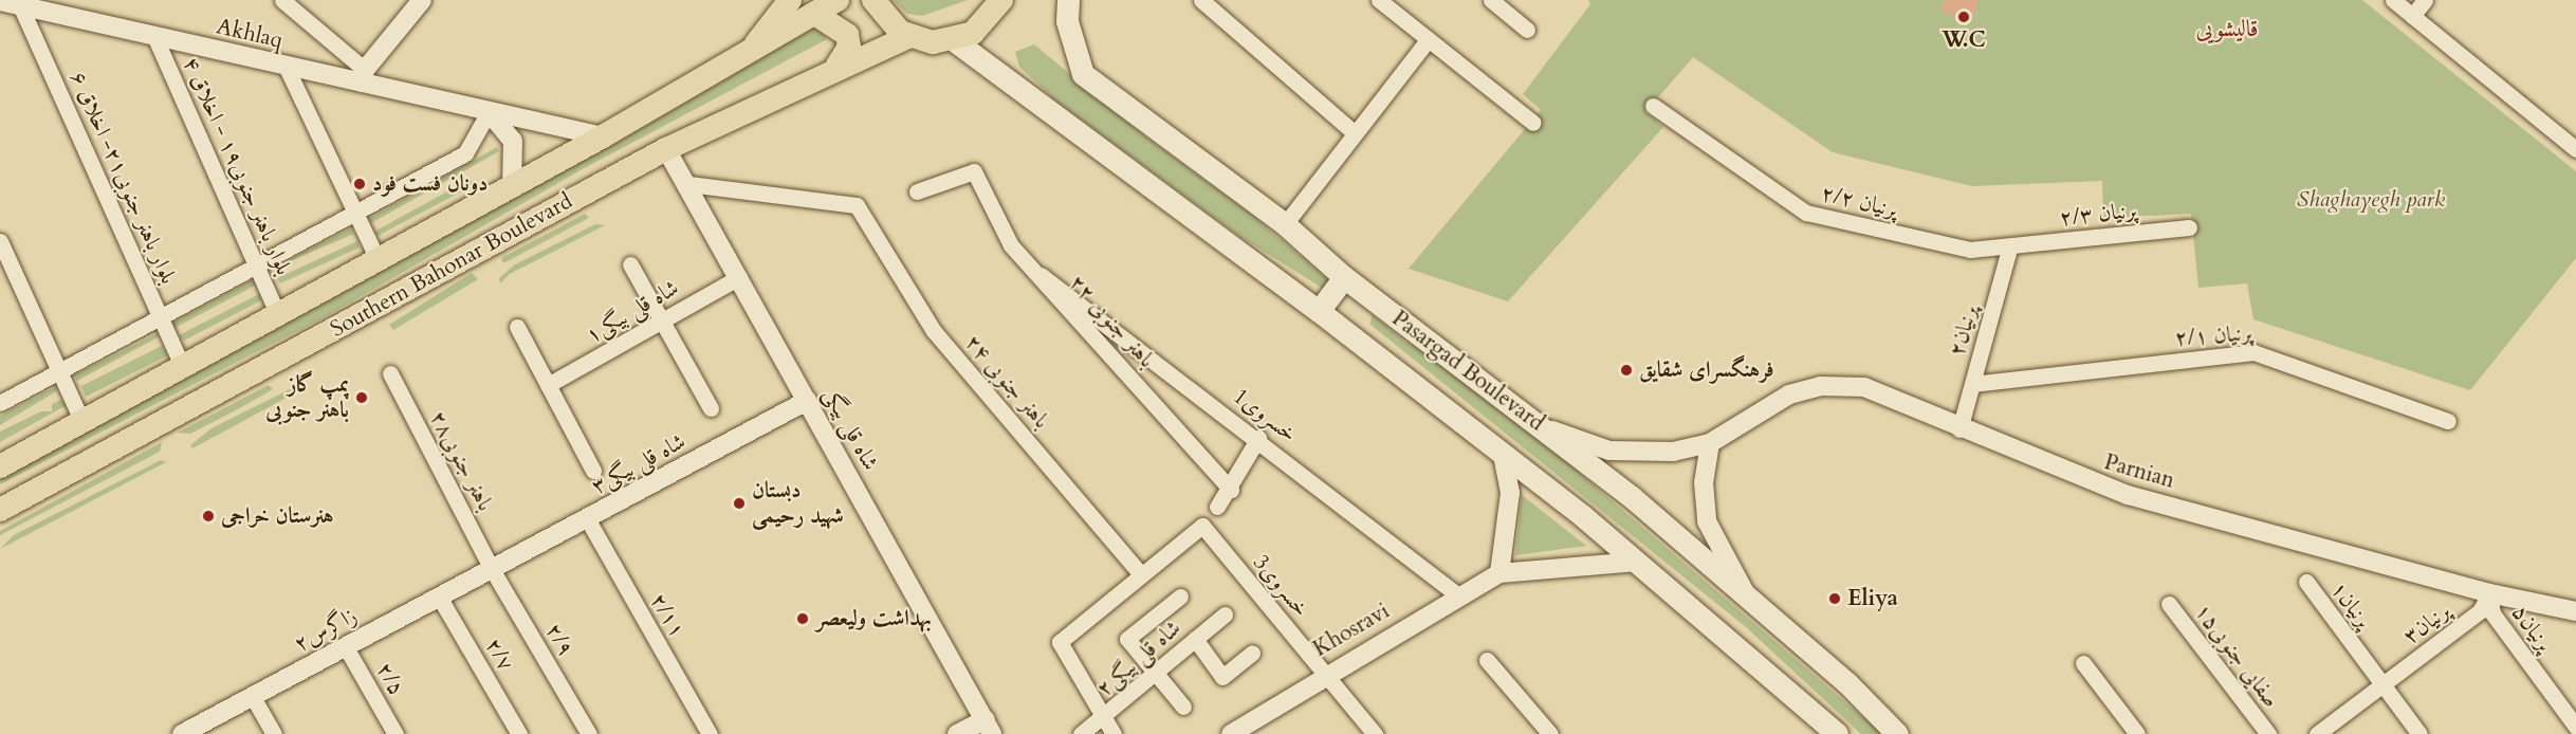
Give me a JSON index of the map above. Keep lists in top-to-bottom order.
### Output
{
  "streets": {
    "main road": ["Southern Bahonar Boulevard", "Pasargad Boulevard"],
    "street": [
      "Akhlaq",
      "بلوار باهنر جنوبی۱۹ - اخلاق ۴",
      "بلوار باهنر جنوبی۲۱- اخلاق ۶",
      "پرنیان ۲/۲",
      "پرنیان ۲/۳",
      "شاه قلی بیگی۱",
      "۲۲ باهنر جنوبی",
      "پرنیان۲",
      "پرنیان ۲/۱",
      "۲۴ باهنر جنوبی",
      "خسروى1",
      "شاه قلی بیگی",
      "باهنر جنوبی۲۸",
      "شاه قلی بیگی۳",
      "Parnian",
      "3خسروى",
      "پرنیان۱",
      "۲/۱۱",
      "پرنیان۳",
      "پرنیان۵",
      "زاگرس۲",
      "Khosravi",
      "۲/۹",
      "۲/۷",
      "صفایی جنوبی۱۵",
      "شاه قلی بیگی۲",
      "۲/۵"
    ]
  },
  "crossings": [
    ["Akhlaq", "بلوار باهنر جنوبی۱۹ - اخلاق ۴"],
    ["Akhlaq", "بلوار باهنر جنوبی۲۱- اخلاق ۶"],
    ["Akhlaq", "Southern Bahonar Boulevard"],
    ["بلوار باهنر جنوبی۱۹ - اخلاق ۴", "Southern Bahonar Boulevard"],
    ["بلوار باهنر جنوبی۲۱- اخلاق ۶", "Southern Bahonar Boulevard"],
    ["پرنیان ۲/۲", "پرنیان ۲/۳"],
    ["پرنیان ۲/۲", "پرنیان۲"],
    ["پرنیان ۲/۳", "پرنیان۲"],
    ["Southern Bahonar Boulevard", "شاه قلی بیگی"],
    ["شاه قلی بیگی۱", "شاه قلی بیگی"],
    ["۲۲ باهنر جنوبی", "خسروى1"],
    ["پرنیان۲", "پرنیان ۲/۱"],
    ["پرنیان۲", "Parnian"],
    ["۲۴ باهنر جنوبی", "شاه قلی بیگی"],
    ["۲۴ باهنر جنوبی", "3خسروى"],
    ["خسروى1", "Khosravi"],
    ["شاه قلی بیگی", "شاه قلی بیگی۳"],
    ["باهنر جنوبی۲۸", "شاه قلی بیگی۳"],
    ["باهنر جنوبی۲۸", "زاگرس۲"],
    ["باهنر جنوبی۲۸", "۲/۹"],
    ["شاه قلی بیگی۳", "۲/۱۱"],
    ["شاه قلی بیگی۳", "زاگرس۲"],
    ["شاه قلی بیگی۳", "۲/۹"],
    ["Parnian", "پرنیان۳"],
    ["Parnian", "پرنیان۵"],
    ["3خسروى", "Khosravi"],
    ["پرنیان۱", "پرنیان۳"],
    ["پرنیان۳", "پرنیان۵"],
    ["زاگرس۲", "۲/۹"],
    ["زاگرس۲", "۲/۷"],
    ["زاگرس۲", "۲/۵"]
  ],
  "districts": ["قالیشویی"],
  "parks": ["Shaghayegh park"],
  "places": [
    "W.C",
    "دونان فست فود",
    "فرهنگسرای شقایق",
    "پمپ گاز باهنر جنوبی",
    "دبستان شهید رحیمی",
    "هنرستان خراجی",
    "Eliya",
    "بهداشت ولیعصر"
  ]
}
